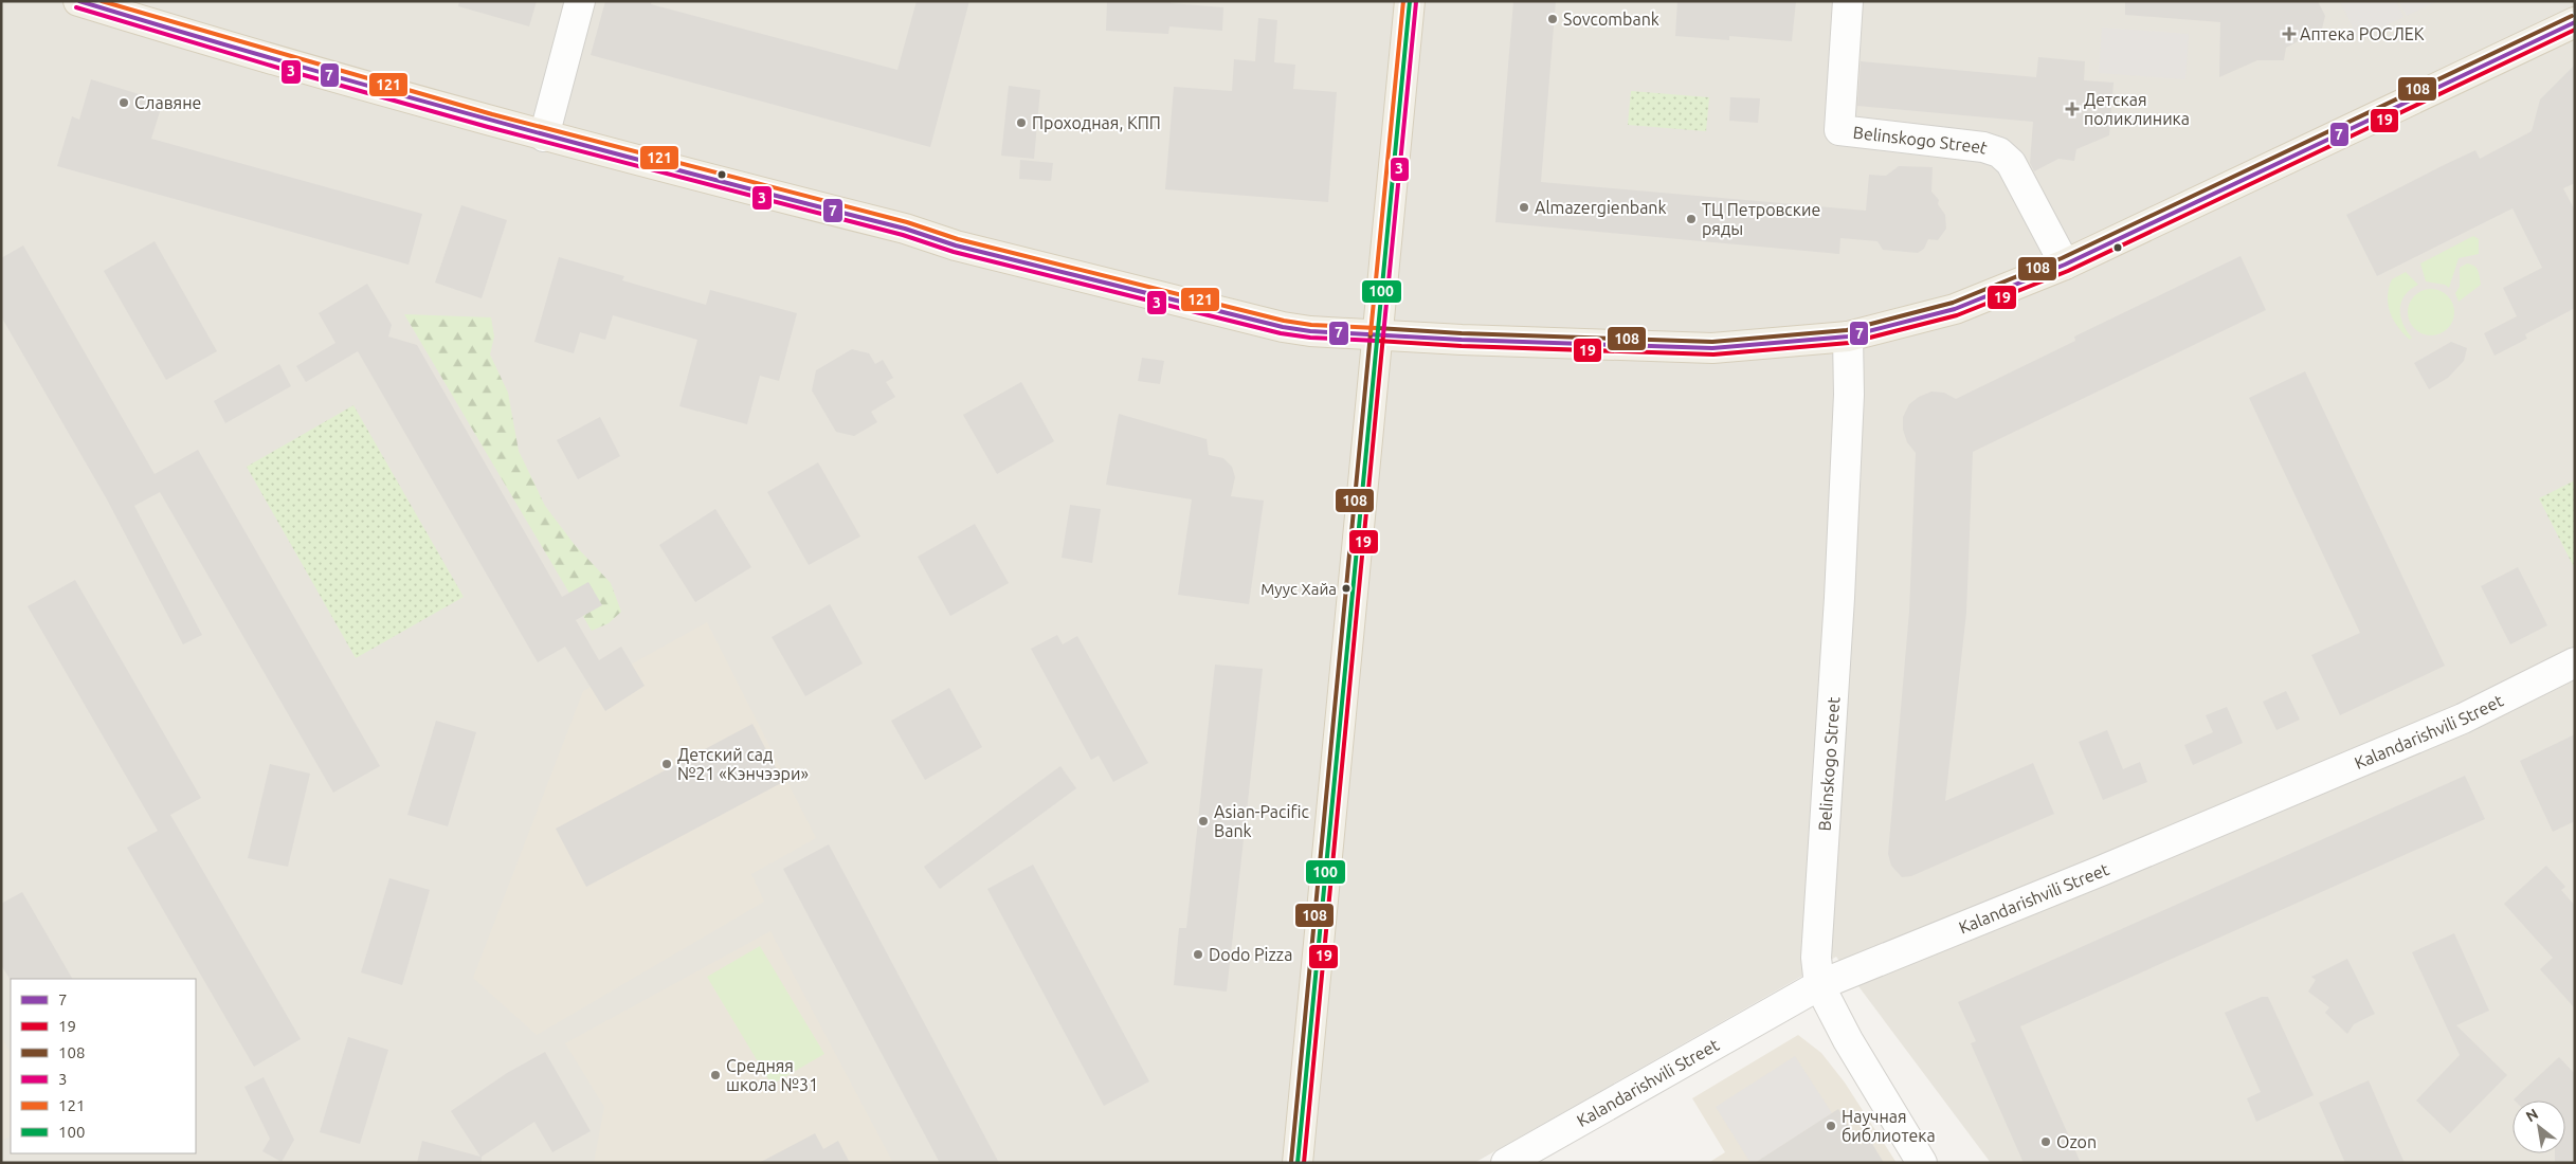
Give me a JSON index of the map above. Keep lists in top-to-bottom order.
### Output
{
  "streets": {
    "street": ["Belinskogo Street", "Kalandarishvili Street"]
  },
  "crossings": [
    ["Belinskogo Street", "Kalandarishvili Street"]
  ],
  "places": {
    "other": [
      "Sovcombank",
      "Славяне",
      "Проходная, КПП",
      "Almazergienbank",
      "ТЦ Петровские ряды",
      "Муус Хайа",
      "Детский сад №21 «Кэнчээри»",
      "Asian-Pacific Bank",
      "Dodo Pizza",
      "Средняя школа №31",
      "Научная библиотека",
      "Ozon"
    ],
    "health": ["Аптека РОСЛЕК", "Детская поликлиника"]
  },
  "lines": [
    "transit line 7",
    "transit line 121",
    "transit line 100",
    "transit line 3",
    "transit line 108",
    "transit line 19"
  ],
  "legend": [
    "7",
    "19",
    "108",
    "3",
    "121",
    "100"
  ],
  "north": "top left"
}
